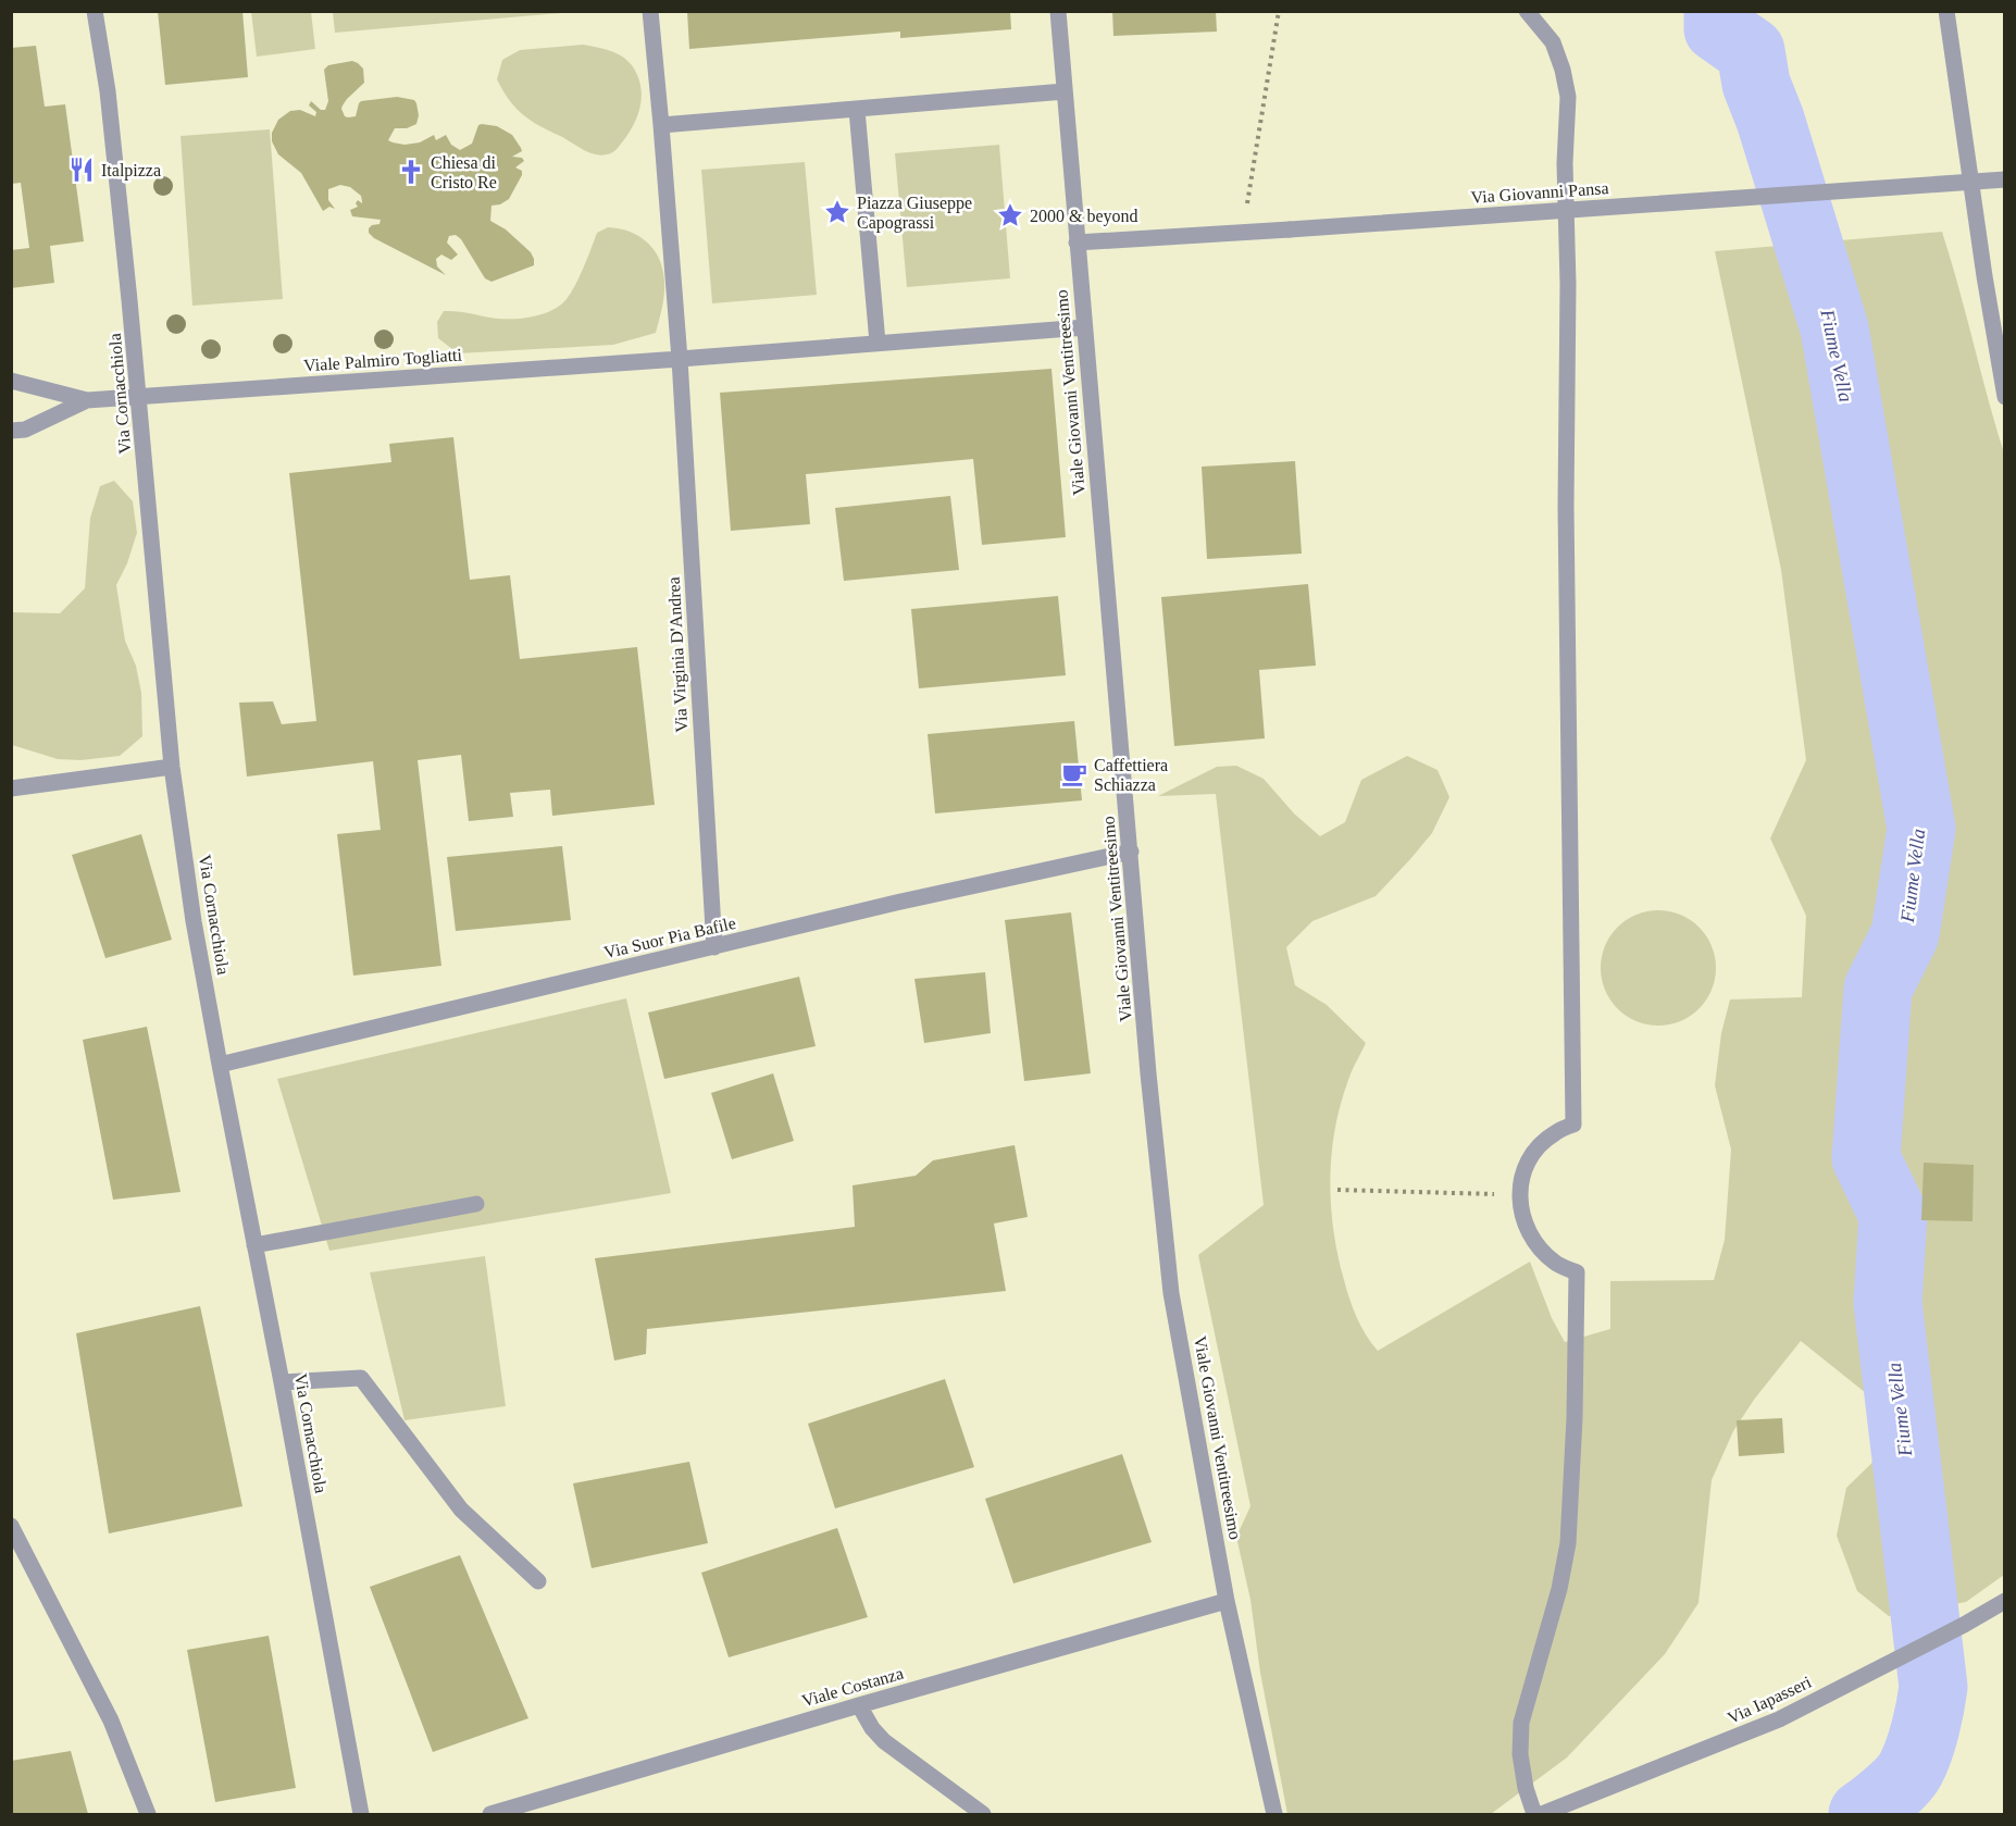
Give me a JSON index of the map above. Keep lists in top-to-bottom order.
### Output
{
  "streets": {
    "street": [
      "Via Giovanni Pansa",
      "Viale Palmiro Togliatti",
      "Viale Giovanni Ventitreesimo",
      "Via Cornacchiola",
      "Via Virginia D'Andrea",
      "Via Suor Pia Bafile",
      "Viale Costanza",
      "Via Iapasseri"
    ]
  },
  "crossings": [
    ["Via Giovanni Pansa", "Viale Giovanni Ventitreesimo"],
    ["Viale Palmiro Togliatti", "Via Cornacchiola"],
    ["Viale Palmiro Togliatti", "Via Virginia D'Andrea"],
    ["Viale Giovanni Ventitreesimo", "Via Suor Pia Bafile"],
    ["Viale Giovanni Ventitreesimo", "Viale Costanza"],
    ["Via Cornacchiola", "Via Suor Pia Bafile"],
    ["Via Virginia D'Andrea", "Via Suor Pia Bafile"]
  ],
  "water": ["Fiume Vella"],
  "places": {
    "restaurant": ["Italpizza"],
    "church": ["Chiesa di Cristo Re"],
    "place": ["Piazza Giuseppe Capograssi", "2000 & beyond"],
    "cafe": ["Caffettiera Schiazza"]
  }
}
